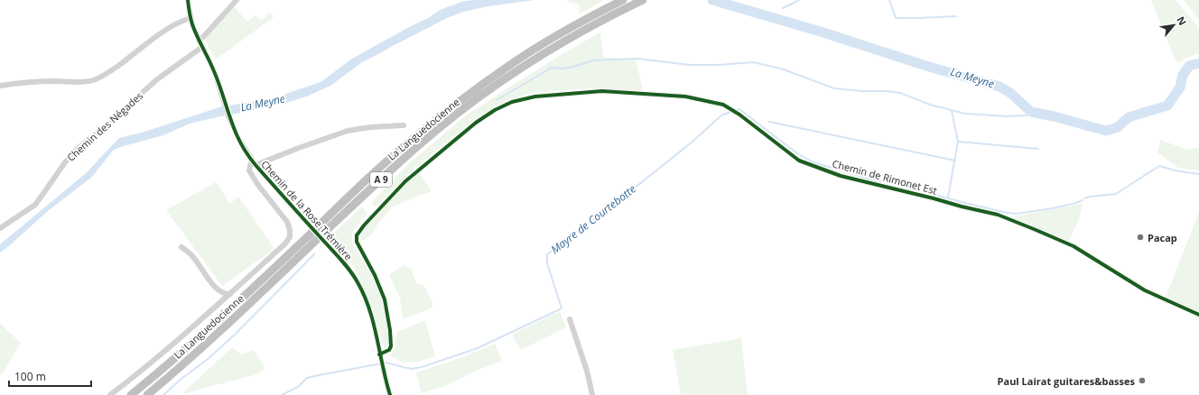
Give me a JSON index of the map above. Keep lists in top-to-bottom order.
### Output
{
  "streets": {
    "highway": ["La Languedocienne", "A 9"],
    "street": ["Chemin des Négades", "Chemin de Rimonet Est", "Chemin de la Rose Trémière"]
  },
  "crossings": [
    ["Chemin des Négades", "Chemin de la Rose Trémière"],
    ["Chemin de Rimonet Est", "Chemin de la Rose Trémière"]
  ],
  "water": ["La Meyne", "Mayre de Courtebotte"],
  "places": ["Pacap", "Paul Lairat guitares&basses"],
  "scale_bar": "100 m",
  "north": "top right"
}
